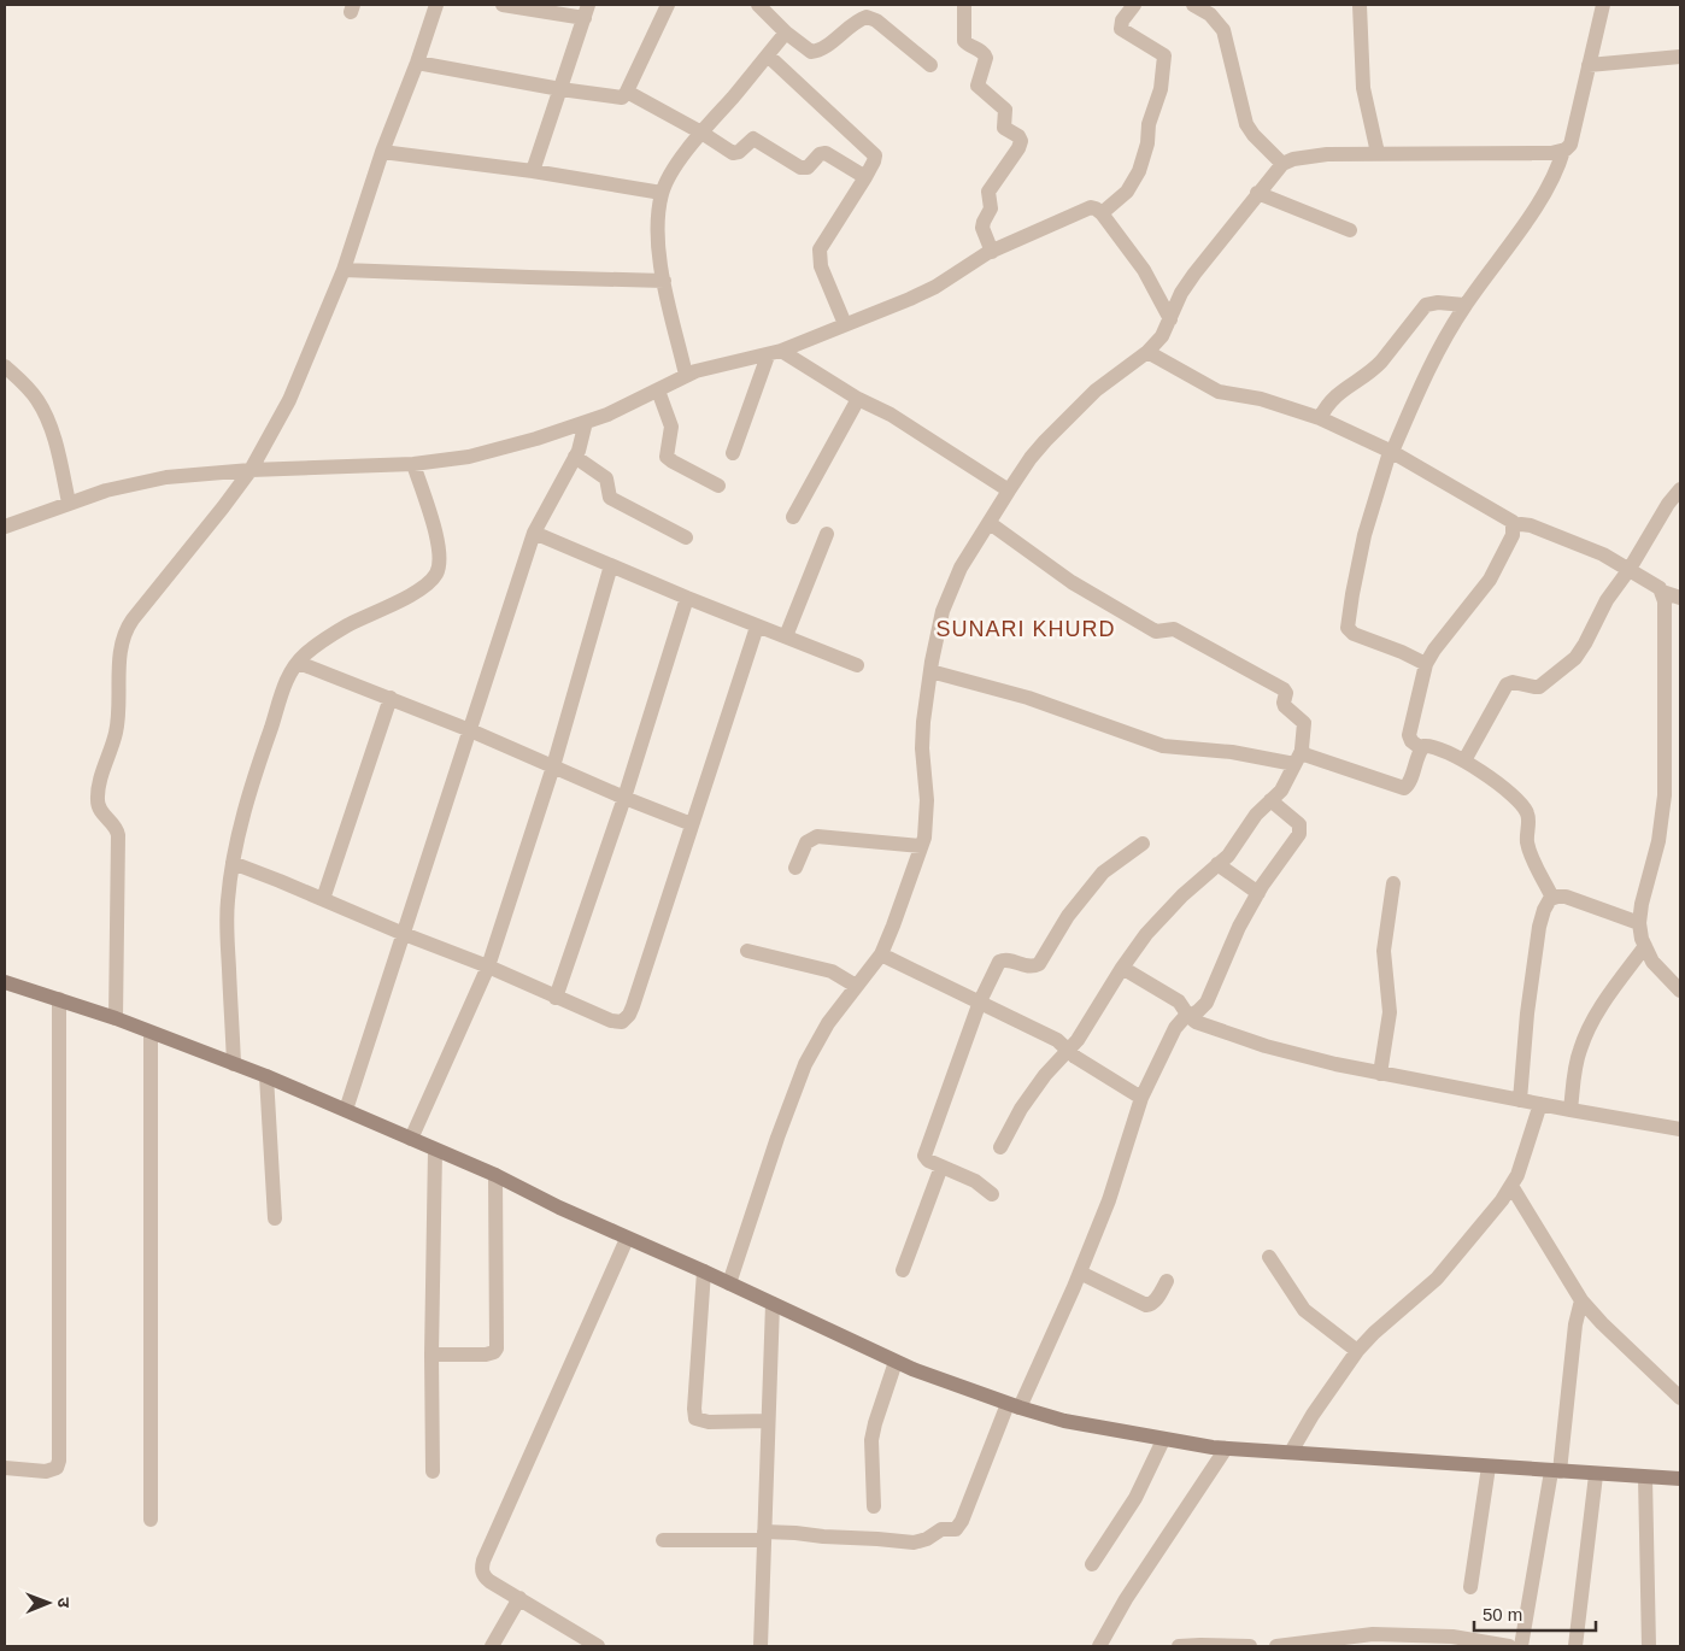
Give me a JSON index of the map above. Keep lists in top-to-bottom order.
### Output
{
  "districts": ["SUNARI KHURD"],
  "scale_bar": "50 m",
  "north": "right"
}
